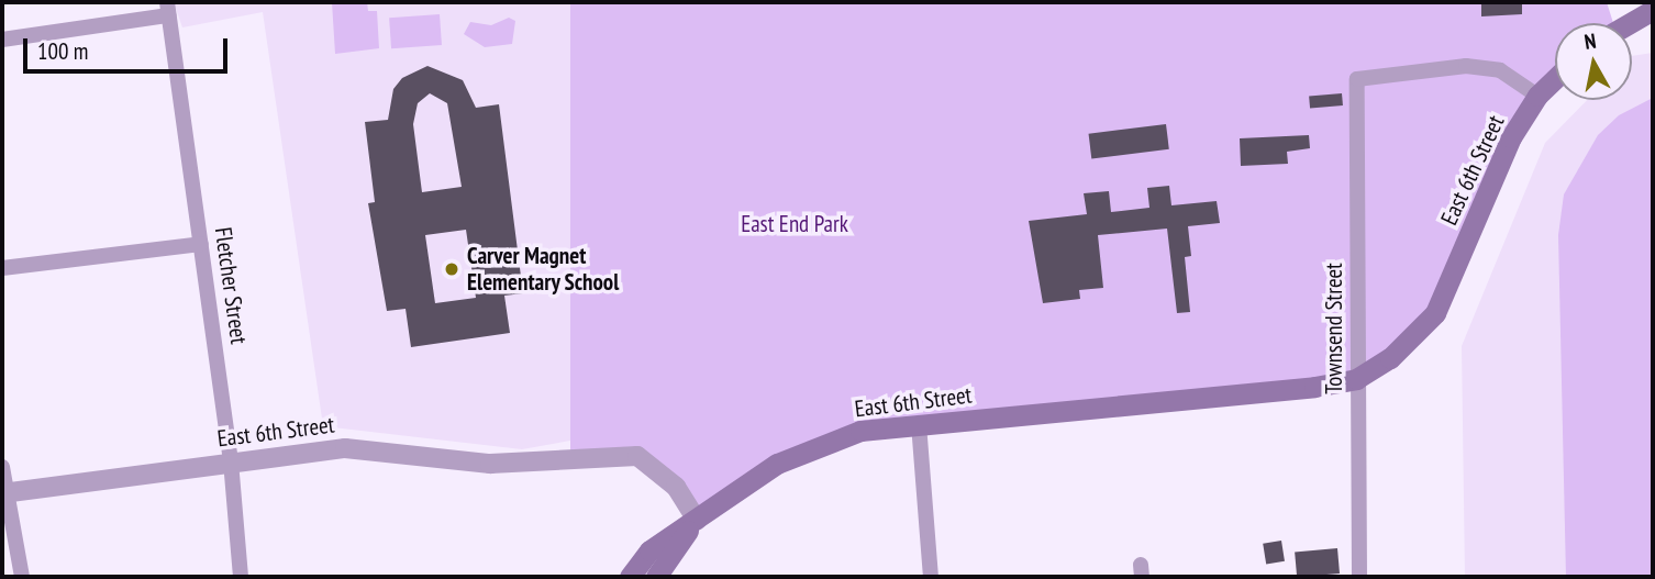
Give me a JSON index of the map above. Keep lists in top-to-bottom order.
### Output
{
  "streets": {
    "main road": ["East 6th Street"],
    "street": ["Fletcher Street", "Townsend Street"]
  },
  "crossings": [
    ["East 6th Street", "Fletcher Street"],
    ["East 6th Street", "Townsend Street"]
  ],
  "parks": ["East End Park"],
  "places": ["Carver Magnet Elementary School"],
  "scale_bar": "100 m",
  "north": "top"
}
